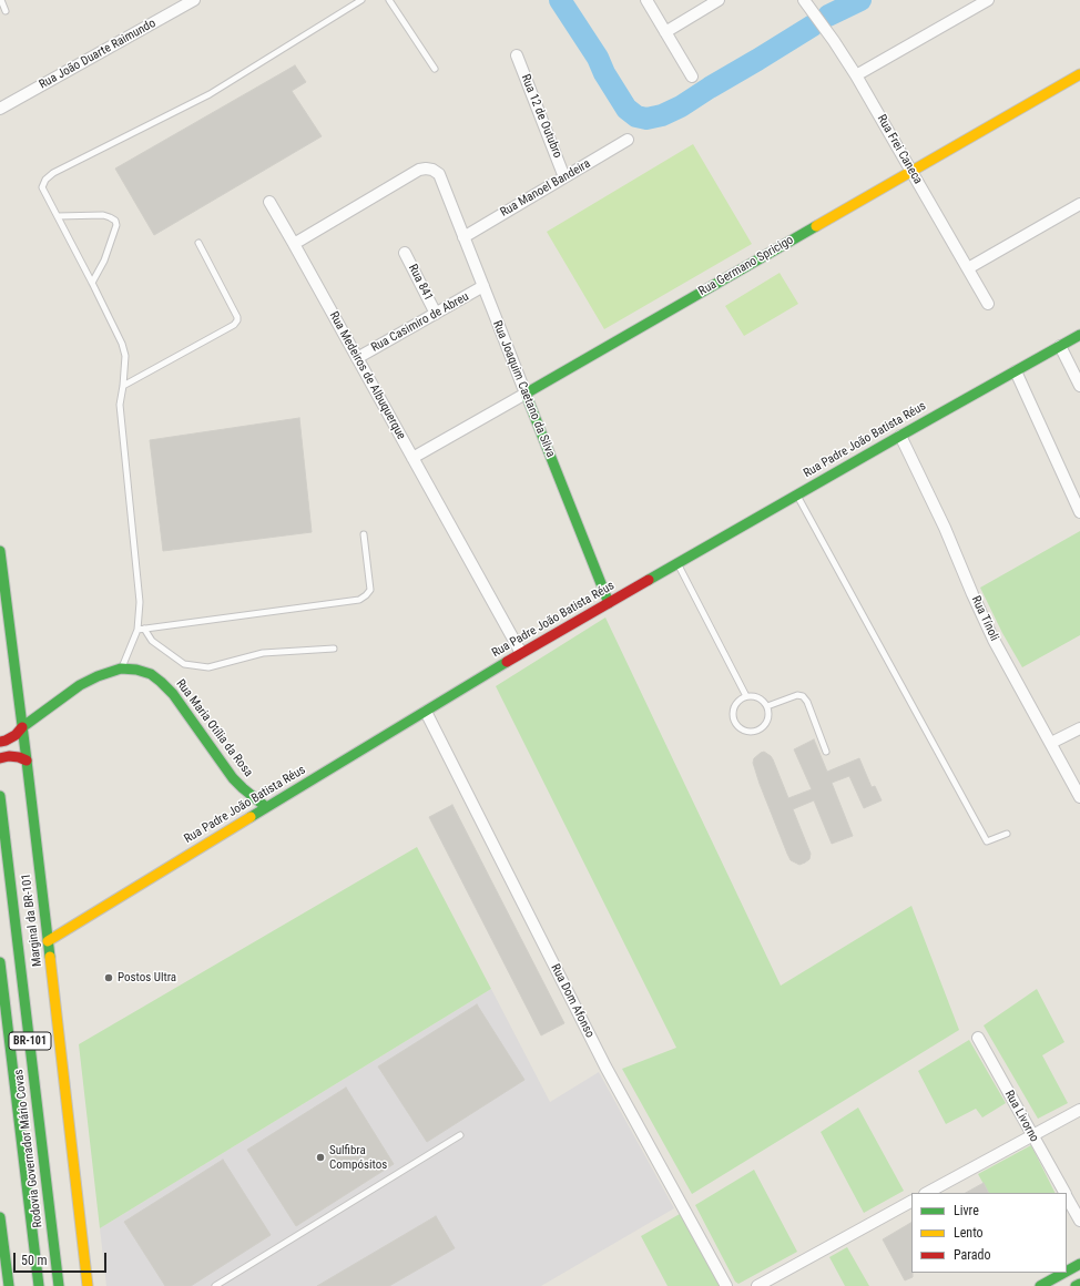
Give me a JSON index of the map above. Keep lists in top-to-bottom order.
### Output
{
  "streets": {
    "main road": [
      "Rua Germano Spricigo",
      "Rua Joaquim Caetano da Silva",
      "Rua Padre João Batista Réus",
      "Rua Maria Otília da Rosa",
      "Marginal da BR-101",
      "BR-101",
      "Rodovia Governador Mário Covas"
    ],
    "street": [
      "Rua João Duarte Raimundo",
      "Rua 12 de Outubro",
      "Rua Frei Caneca",
      "Rua Manoel Bandeira",
      "Rua 841",
      "Rua Casimiro de Abreu",
      "Rua Medeiros de Albuquerque",
      "Rua Tínoli",
      "Rua Dom Afonso",
      "Rua Livorno"
    ]
  },
  "crossings": [
    ["Rua 12 de Outubro", "Rua Manoel Bandeira"],
    ["Rua Frei Caneca", "Rua Germano Spricigo"],
    ["Rua Manoel Bandeira", "Rua Joaquim Caetano da Silva"],
    ["Rua Germano Spricigo", "Rua Medeiros de Albuquerque"],
    ["Rua Germano Spricigo", "Rua Joaquim Caetano da Silva"],
    ["Rua 841", "Rua Casimiro de Abreu"],
    ["Rua Casimiro de Abreu", "Rua Medeiros de Albuquerque"],
    ["Rua Casimiro de Abreu", "Rua Joaquim Caetano da Silva"],
    ["Rua Medeiros de Albuquerque", "Rua Joaquim Caetano da Silva"],
    ["Rua Medeiros de Albuquerque", "Rua Padre João Batista Réus"],
    ["Rua Joaquim Caetano da Silva", "Rua Padre João Batista Réus"],
    ["Rua Padre João Batista Réus", "Rua Tínoli"],
    ["Rua Padre João Batista Réus", "Rua Maria Otília da Rosa"],
    ["Rua Padre João Batista Réus", "Marginal da BR-101"],
    ["Rua Padre João Batista Réus", "Rua Dom Afonso"],
    ["Rua Maria Otília da Rosa", "Marginal da BR-101"]
  ],
  "places": ["Postos Ultra", "Sulfibra Compósitos"],
  "legend": ["Livre", "Lento", "Parado"],
  "scale_bar": "50 m"
}
